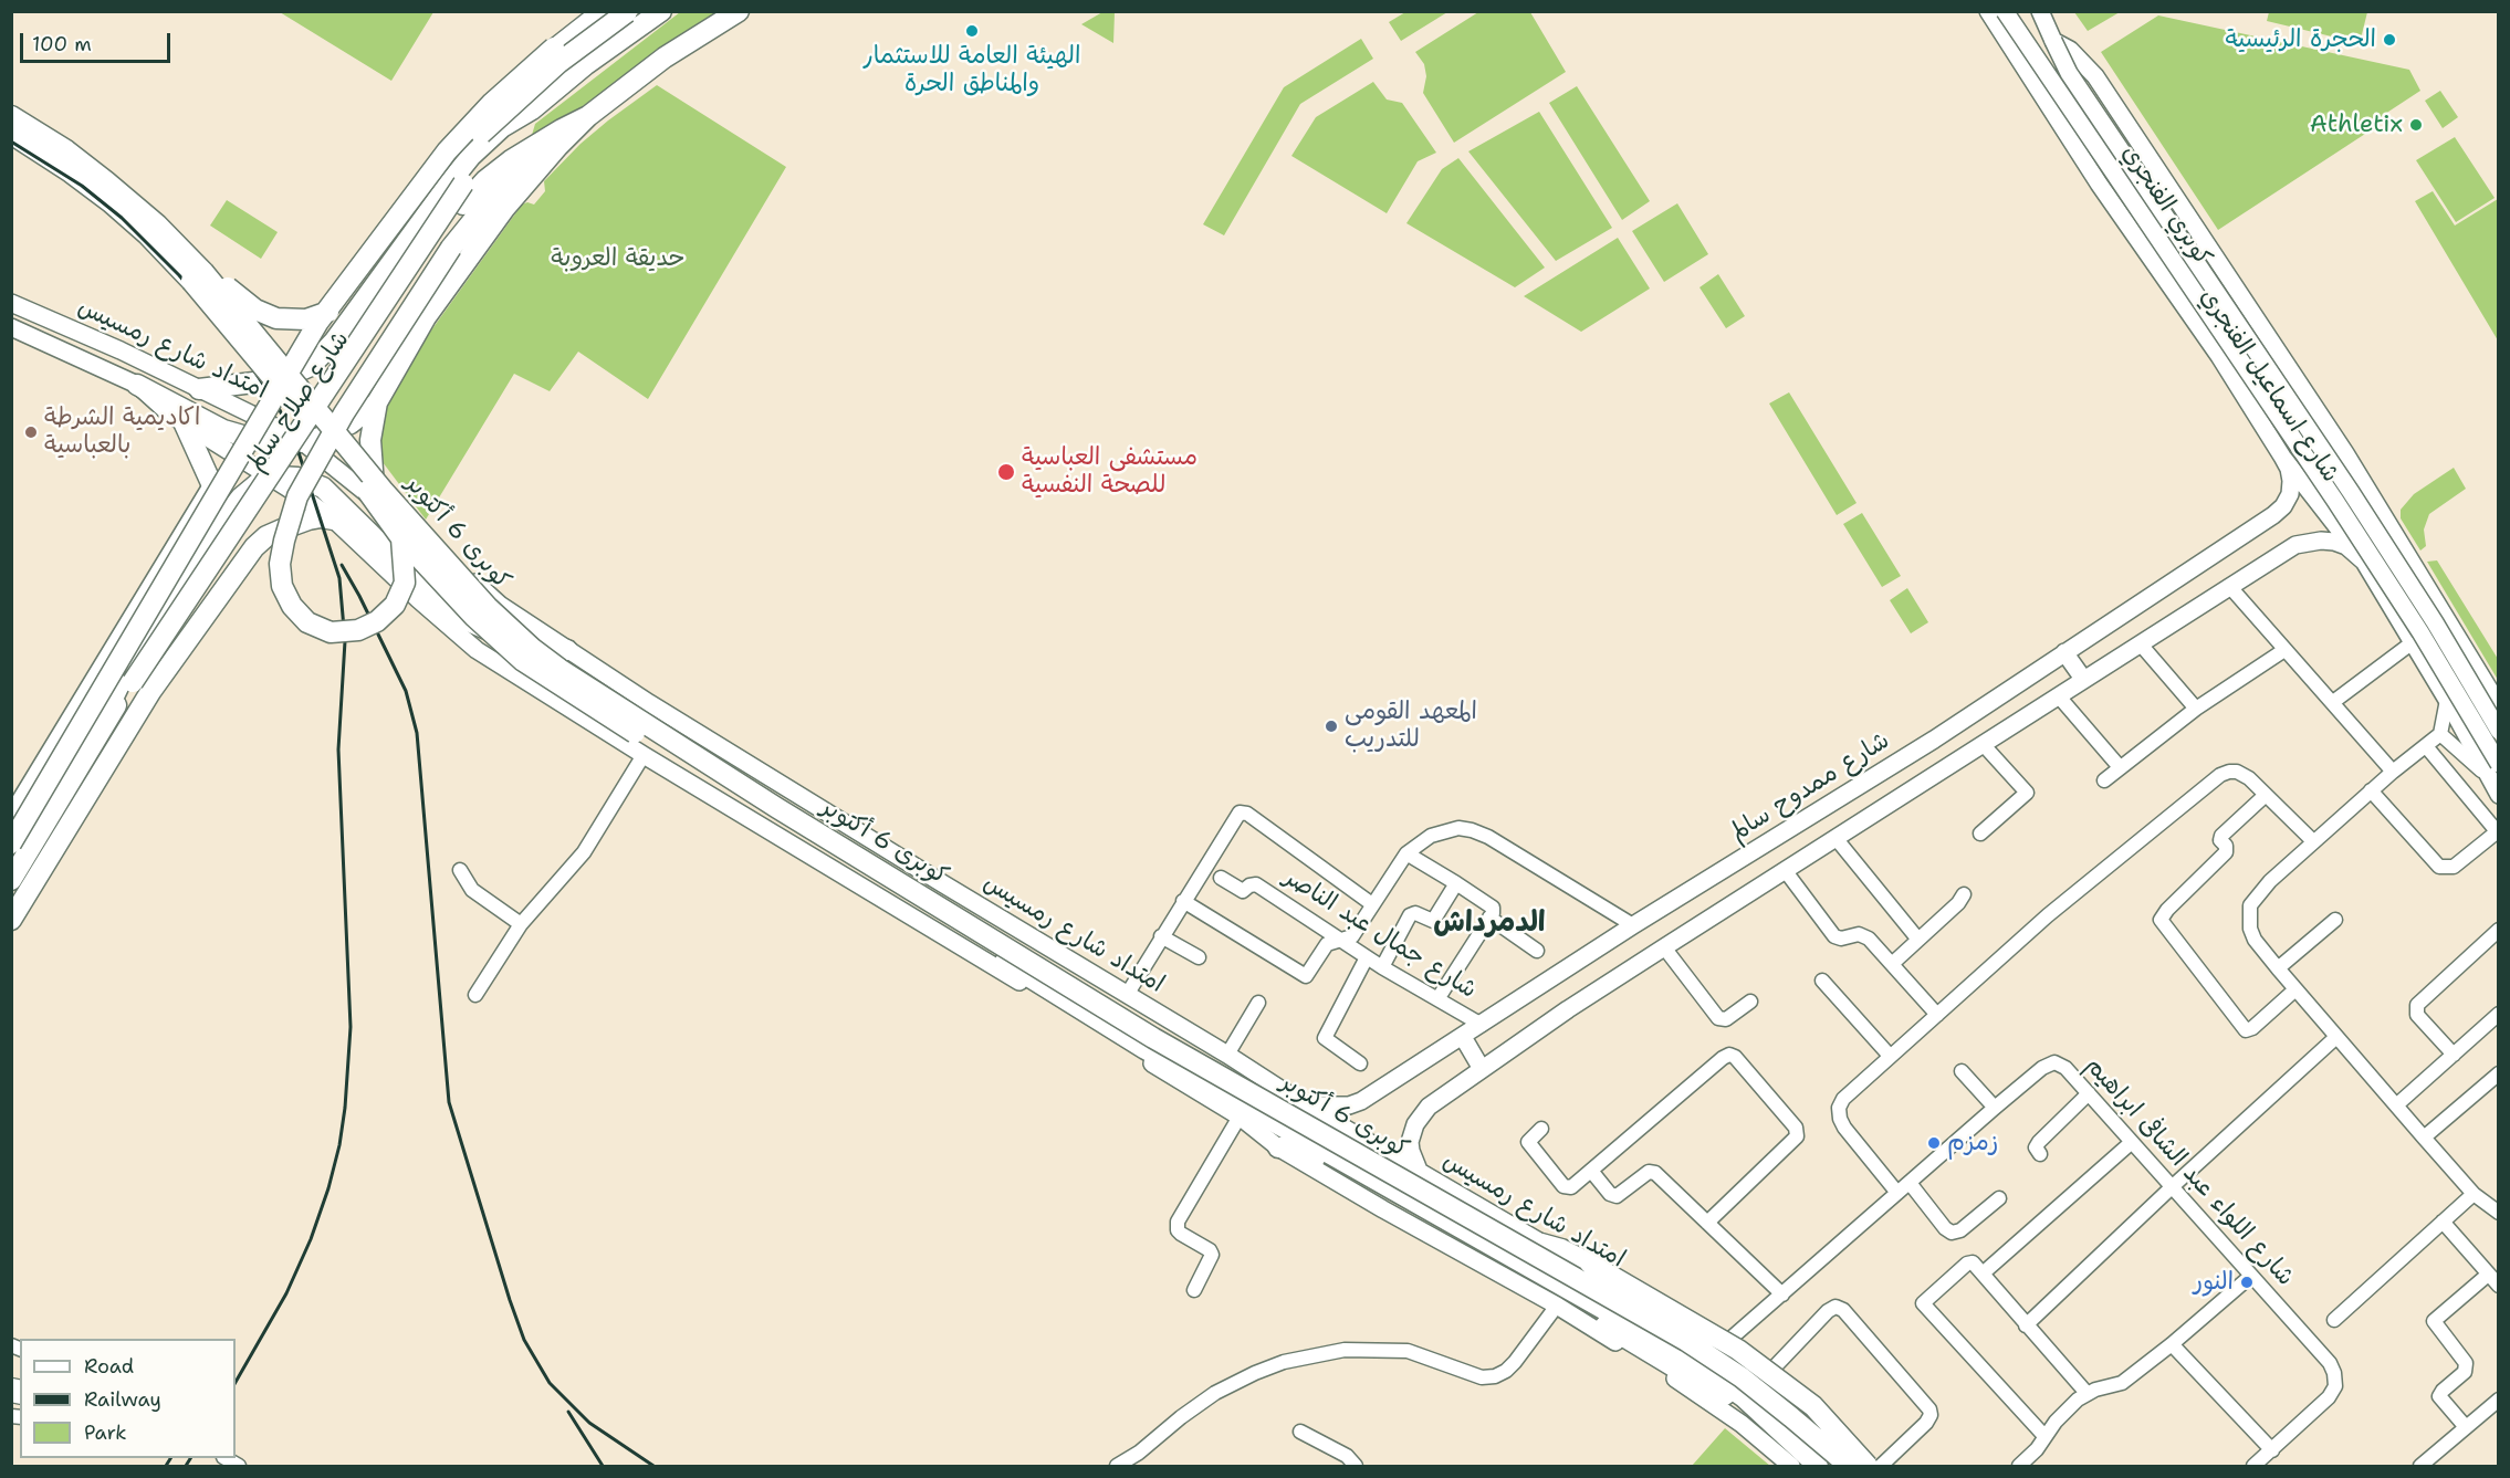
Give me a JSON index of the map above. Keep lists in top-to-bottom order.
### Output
{
  "streets": {
    "highway": ["شارع صلاح سالم", "كوبرى 6 أكتوبر"],
    "main road": [
      "كوبري الفنجري",
      "امتداد شارع رمسيس",
      "شارع اسماعيل الفنجري",
      "شارع ممدوح سالم"
    ],
    "street": ["شارع جمال عبد الناصر", "شارع اللواء عبد الشافى ابراهيم"]
  },
  "crossings": [
    ["كوبري الفنجري", "شارع اسماعيل الفنجري"],
    ["امتداد شارع رمسيس", "شارع ممدوح سالم"],
    ["امتداد شارع رمسيس", "شارع اللواء عبد الشافى ابراهيم"],
    ["شارع اسماعيل الفنجري", "شارع ممدوح سالم"],
    ["شارع ممدوح سالم", "شارع جمال عبد الناصر"]
  ],
  "districts": ["الدمرداش"],
  "parks": ["حديقة العروبة"],
  "places": [
    "الهيئة العامة للاستثمار والمناطق الحرة",
    "الحجرة الرئيسية",
    "Athletix",
    "اكاديمية الشرطة بالعباسية",
    "مستشفى العباسية للصحة النفسية",
    "المعهد القومى للتدريب",
    "زمزم",
    "النور"
  ],
  "legend": ["Road", "Railway", "Park"],
  "scale_bar": "100 m"
}
